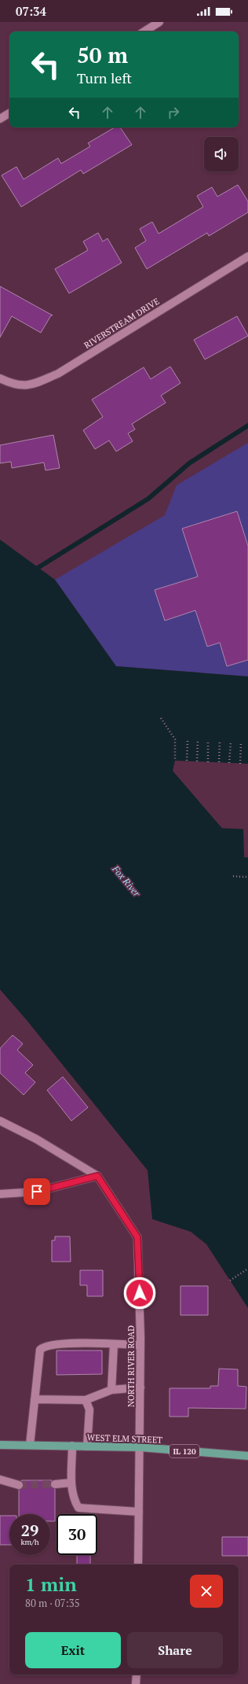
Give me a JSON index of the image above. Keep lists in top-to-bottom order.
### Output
{
  "streets": {
    "main road": ["WEST ELM STREET", "IL 120"],
    "street": ["RIVERSTREAM DRIVE", "NORTH RIVER ROAD"]
  },
  "crossings": [
    ["NORTH RIVER ROAD", "WEST ELM STREET"]
  ],
  "water": ["Fox River"],
  "page": {
    "status": "07:34",
    "turn": ["50 m", "Turn left"],
    "speed": "29 km/h",
    "limit": "30",
    "heading": ["1 min", "80 m · 07:35"],
    "buttons": ["Exit", "Share"]
  }
}
